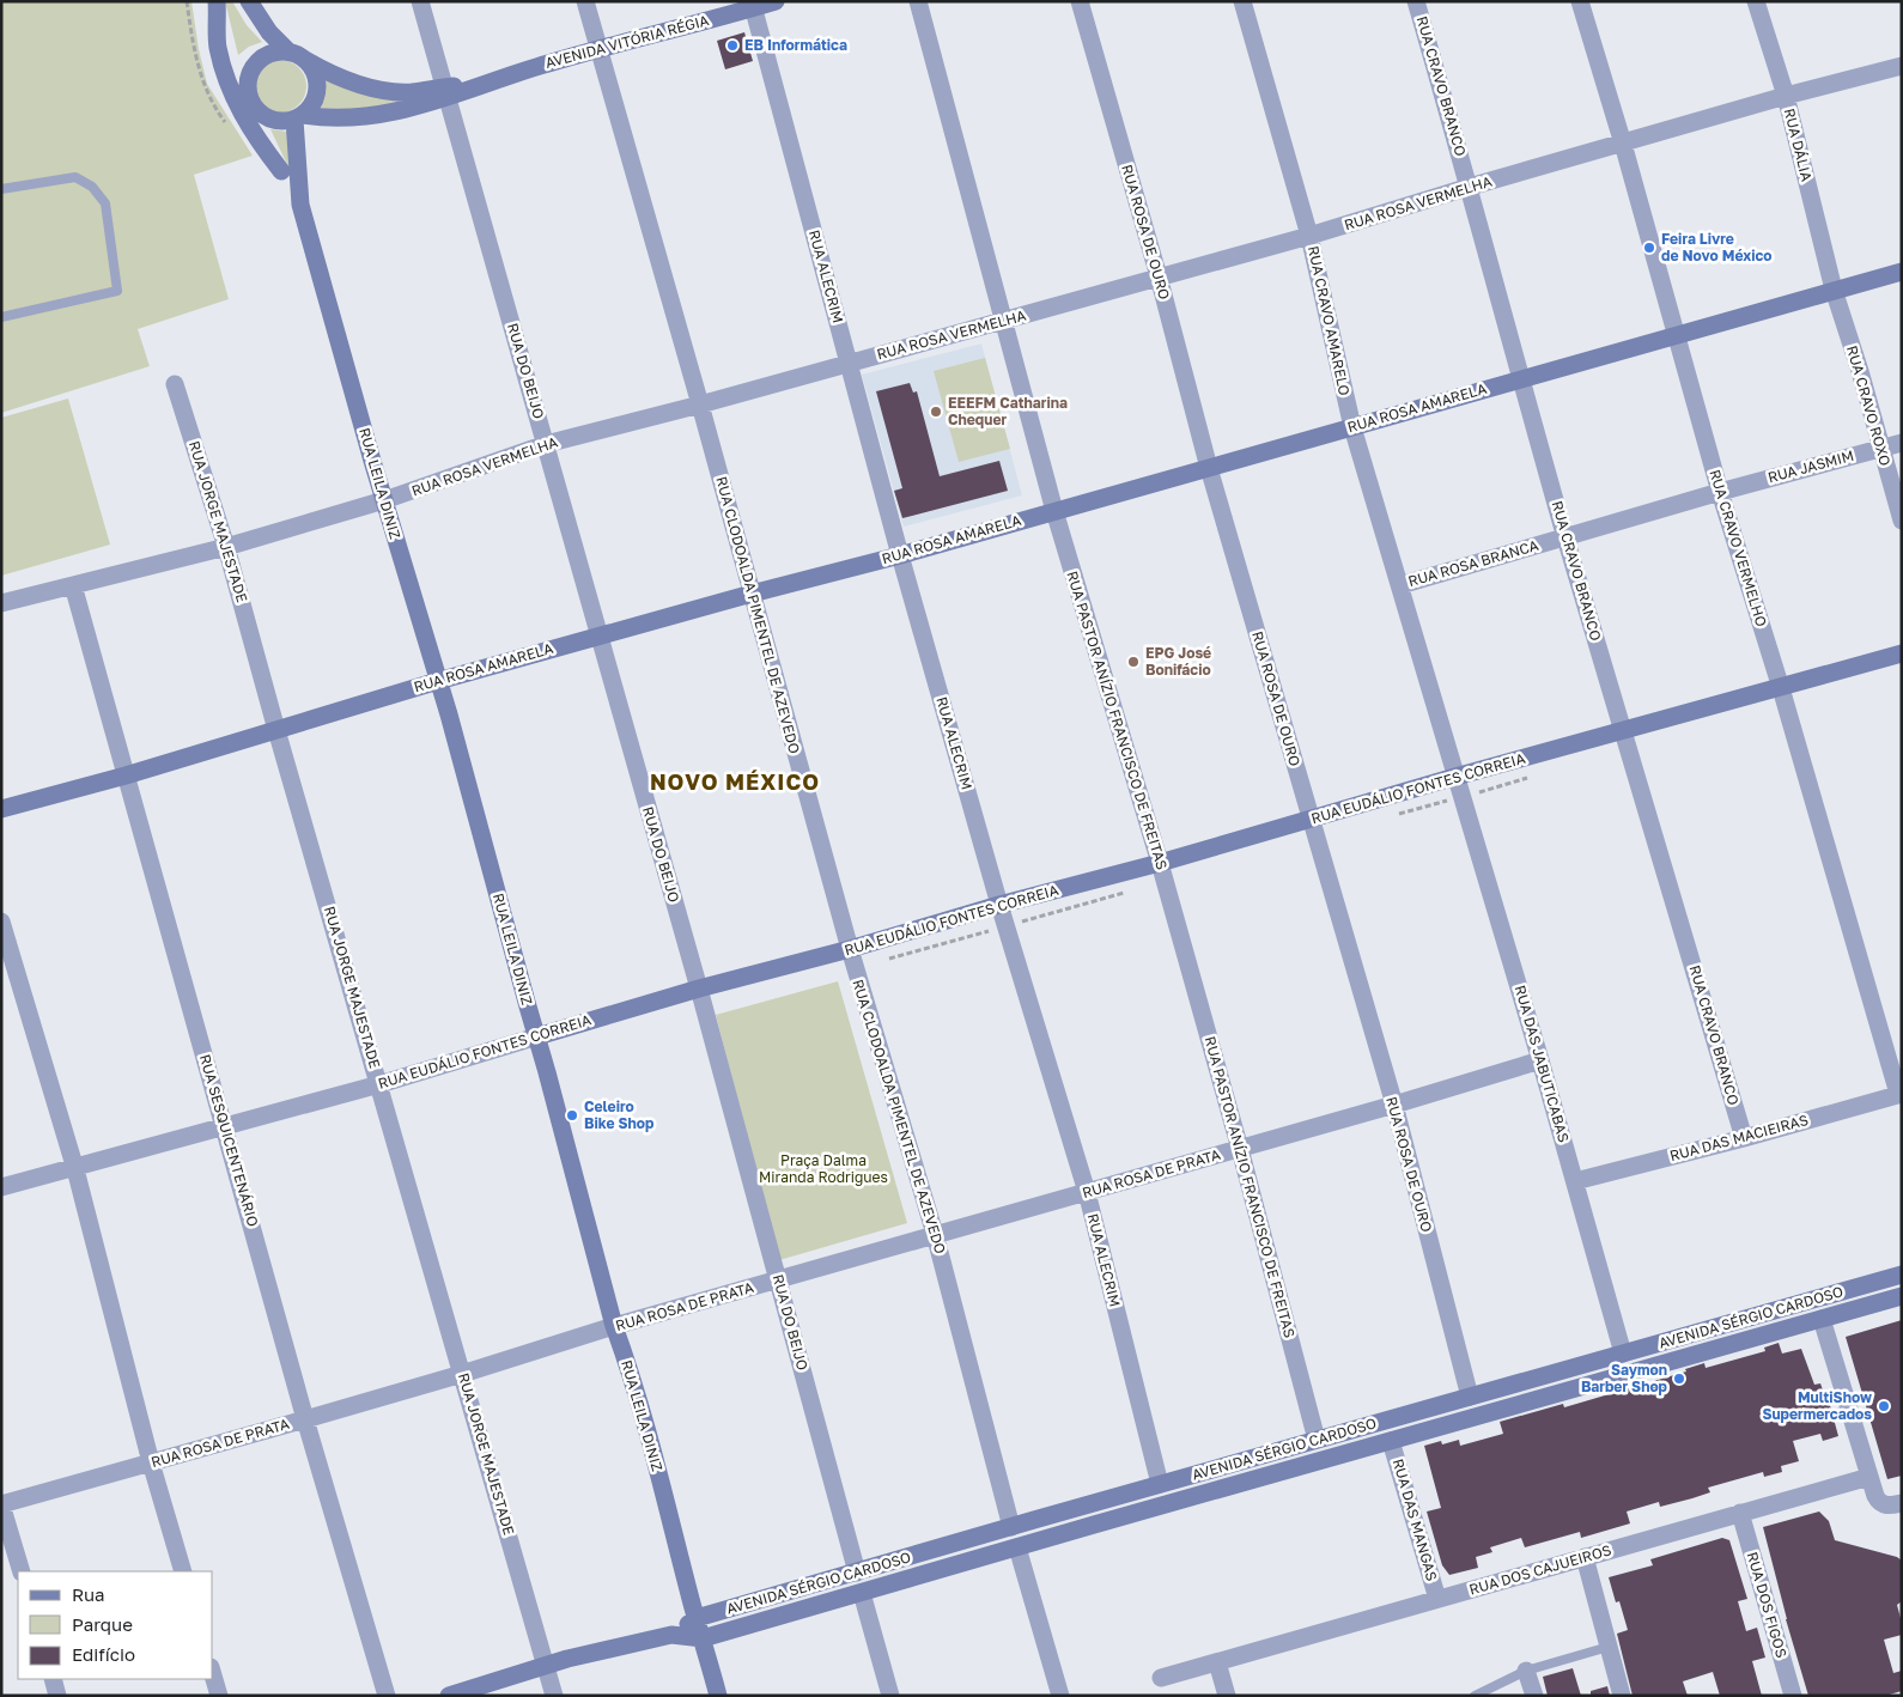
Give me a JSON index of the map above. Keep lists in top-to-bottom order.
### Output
{
  "streets": {
    "street": [
      "AVENIDA VITÓRIA RÉGIA",
      "RUA CRAVO BRANCO",
      "RUA DÁLIA",
      "RUA ROSA VERMELHA",
      "RUA ROSA DE OURO",
      "RUA ALECRIM",
      "RUA CRAVO AMARELO",
      "RUA DO BEIJO",
      "RUA CRAVO ROXO",
      "RUA ROSA AMARELA",
      "RUA JASMIM",
      "RUA LEILA DINIZ",
      "RUA JORGE MAJESTADE",
      "RUA CRAVO VERMELHO",
      "RUA ROSA BRANCA",
      "RUA CLODOALDA PIMENTEL DE AZEVEDO",
      "RUA PASTOR ANÍZIO FRANCISCO DE FREITAS",
      "RUA EUDÁLIO FONTES CORREIA",
      "RUA DAS JABUTICABAS",
      "RUA DAS MACIEIRAS",
      "RUA SESQUICENTENÁRIO",
      "RUA ROSA DE PRATA",
      "AVENIDA SÉRGIO CARDOSO",
      "RUA DAS MANGAS",
      "RUA DOS CAJUEIROS",
      "RUA DOS FIGOS"
    ]
  },
  "crossings": [
    ["AVENIDA VITÓRIA RÉGIA", "RUA ALECRIM"],
    ["AVENIDA VITÓRIA RÉGIA", "RUA DO BEIJO"],
    ["AVENIDA VITÓRIA RÉGIA", "RUA LEILA DINIZ"],
    ["AVENIDA VITÓRIA RÉGIA", "RUA CLODOALDA PIMENTEL DE AZEVEDO"],
    ["RUA CRAVO BRANCO", "RUA ROSA VERMELHA"],
    ["RUA CRAVO BRANCO", "RUA ROSA AMARELA"],
    ["RUA CRAVO BRANCO", "RUA ROSA BRANCA"],
    ["RUA CRAVO BRANCO", "RUA EUDÁLIO FONTES CORREIA"],
    ["RUA CRAVO BRANCO", "RUA DAS MACIEIRAS"],
    ["RUA DÁLIA", "RUA ROSA VERMELHA"],
    ["RUA DÁLIA", "RUA CRAVO ROXO"],
    ["RUA DÁLIA", "RUA ROSA AMARELA"],
    ["RUA ROSA VERMELHA", "RUA ROSA DE OURO"],
    ["RUA ROSA VERMELHA", "RUA ALECRIM"],
    ["RUA ROSA VERMELHA", "RUA CRAVO AMARELO"],
    ["RUA ROSA VERMELHA", "RUA DO BEIJO"],
    ["RUA ROSA VERMELHA", "RUA LEILA DINIZ"],
    ["RUA ROSA VERMELHA", "RUA JORGE MAJESTADE"],
    ["RUA ROSA VERMELHA", "RUA CRAVO VERMELHO"],
    ["RUA ROSA VERMELHA", "RUA CLODOALDA PIMENTEL DE AZEVEDO"],
    ["RUA ROSA VERMELHA", "RUA PASTOR ANÍZIO FRANCISCO DE FREITAS"],
    ["RUA ROSA VERMELHA", "RUA SESQUICENTENÁRIO"],
    ["RUA ROSA DE OURO", "RUA ROSA AMARELA"],
    ["RUA ROSA DE OURO", "RUA EUDÁLIO FONTES CORREIA"],
    ["RUA ROSA DE OURO", "RUA ROSA DE PRATA"],
    ["RUA ROSA DE OURO", "AVENIDA SÉRGIO CARDOSO"],
    ["RUA ALECRIM", "RUA ROSA AMARELA"],
    ["RUA ALECRIM", "RUA EUDÁLIO FONTES CORREIA"],
    ["RUA ALECRIM", "RUA ROSA DE PRATA"],
    ["RUA ALECRIM", "AVENIDA SÉRGIO CARDOSO"],
    ["RUA CRAVO AMARELO", "RUA ROSA AMARELA"],
    ["RUA CRAVO AMARELO", "RUA ROSA BRANCA"],
    ["RUA CRAVO AMARELO", "RUA EUDÁLIO FONTES CORREIA"],
    ["RUA CRAVO AMARELO", "RUA DAS JABUTICABAS"],
    ["RUA DO BEIJO", "RUA ROSA AMARELA"],
    ["RUA DO BEIJO", "RUA EUDÁLIO FONTES CORREIA"],
    ["RUA DO BEIJO", "RUA ROSA DE PRATA"],
    ["RUA DO BEIJO", "AVENIDA SÉRGIO CARDOSO"],
    ["RUA CRAVO ROXO", "RUA ROSA AMARELA"],
    ["RUA CRAVO ROXO", "RUA JASMIM"],
    ["RUA ROSA AMARELA", "RUA LEILA DINIZ"],
    ["RUA ROSA AMARELA", "RUA JORGE MAJESTADE"],
    ["RUA ROSA AMARELA", "RUA CRAVO VERMELHO"],
    ["RUA ROSA AMARELA", "RUA CLODOALDA PIMENTEL DE AZEVEDO"],
    ["RUA ROSA AMARELA", "RUA PASTOR ANÍZIO FRANCISCO DE FREITAS"],
    ["RUA ROSA AMARELA", "RUA SESQUICENTENÁRIO"],
    ["RUA JASMIM", "RUA CRAVO VERMELHO"],
    ["RUA JASMIM", "RUA ROSA BRANCA"],
    ["RUA LEILA DINIZ", "RUA EUDÁLIO FONTES CORREIA"],
    ["RUA LEILA DINIZ", "RUA ROSA DE PRATA"],
    ["RUA LEILA DINIZ", "AVENIDA SÉRGIO CARDOSO"],
    ["RUA JORGE MAJESTADE", "RUA EUDÁLIO FONTES CORREIA"],
    ["RUA JORGE MAJESTADE", "RUA ROSA DE PRATA"],
    ["RUA JORGE MAJESTADE", "AVENIDA SÉRGIO CARDOSO"],
    ["RUA CRAVO VERMELHO", "RUA ROSA BRANCA"],
    ["RUA CRAVO VERMELHO", "RUA EUDÁLIO FONTES CORREIA"],
    ["RUA CRAVO VERMELHO", "RUA DAS MACIEIRAS"],
    ["RUA CLODOALDA PIMENTEL DE AZEVEDO", "RUA EUDÁLIO FONTES CORREIA"],
    ["RUA CLODOALDA PIMENTEL DE AZEVEDO", "RUA ROSA DE PRATA"],
    ["RUA CLODOALDA PIMENTEL DE AZEVEDO", "AVENIDA SÉRGIO CARDOSO"],
    ["RUA PASTOR ANÍZIO FRANCISCO DE FREITAS", "RUA EUDÁLIO FONTES CORREIA"],
    ["RUA PASTOR ANÍZIO FRANCISCO DE FREITAS", "RUA ROSA DE PRATA"],
    ["RUA PASTOR ANÍZIO FRANCISCO DE FREITAS", "AVENIDA SÉRGIO CARDOSO"],
    ["RUA EUDÁLIO FONTES CORREIA", "RUA DAS JABUTICABAS"],
    ["RUA EUDÁLIO FONTES CORREIA", "RUA SESQUICENTENÁRIO"],
    ["RUA DAS JABUTICABAS", "RUA DAS MACIEIRAS"],
    ["RUA DAS JABUTICABAS", "RUA ROSA DE PRATA"],
    ["RUA DAS JABUTICABAS", "AVENIDA SÉRGIO CARDOSO"],
    ["RUA SESQUICENTENÁRIO", "RUA ROSA DE PRATA"],
    ["AVENIDA SÉRGIO CARDOSO", "RUA DAS MANGAS"],
    ["RUA DAS MANGAS", "RUA DOS CAJUEIROS"],
    ["RUA DOS CAJUEIROS", "RUA DOS FIGOS"]
  ],
  "districts": ["NOVO MÉXICO"],
  "parks": ["Praça Dalma Miranda Rodrigues"],
  "places": [
    "EB Informática",
    "Feira Livre de Novo México",
    "EEEFM Catharina Chequer",
    "EPG José Bonifácio",
    "Celeiro Bike Shop",
    "Saymon Barber Shop",
    "MultiShow Supermercados"
  ],
  "legend": ["Rua", "Parque", "Edifício"]
}
